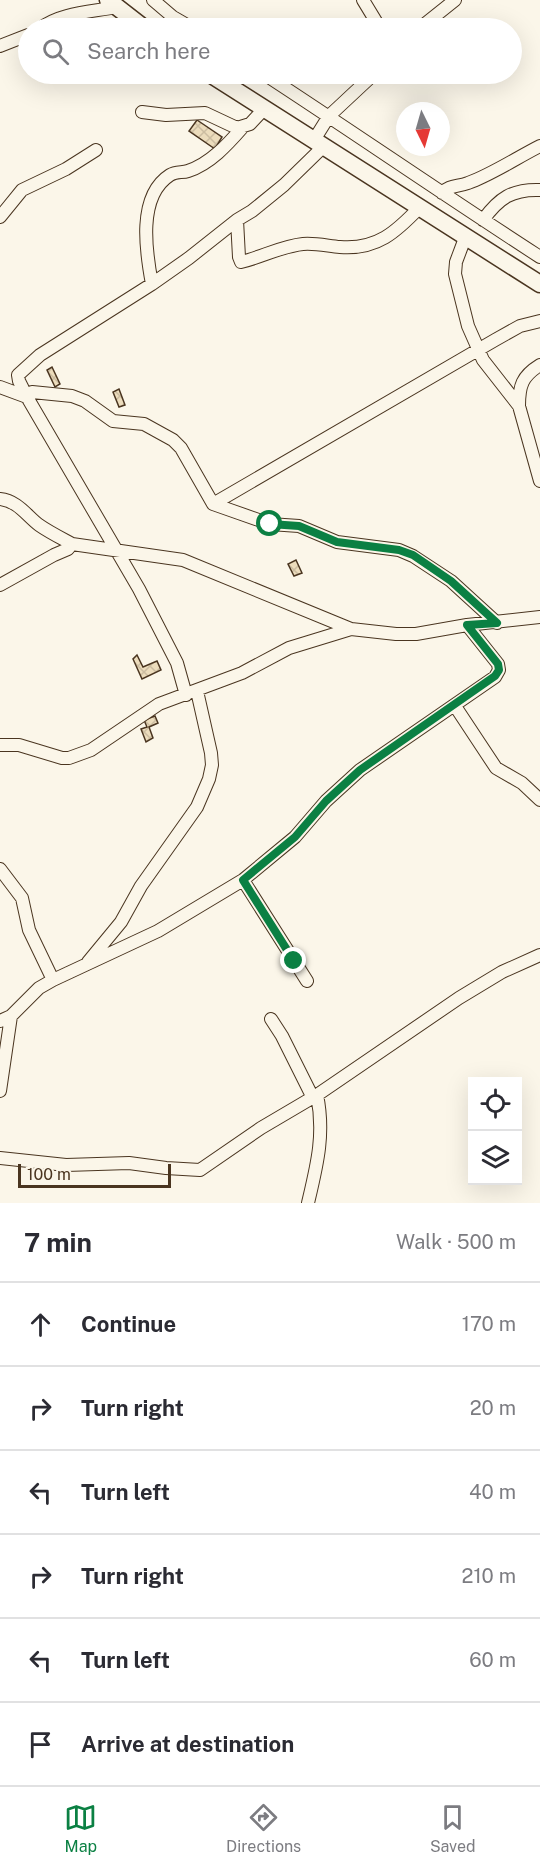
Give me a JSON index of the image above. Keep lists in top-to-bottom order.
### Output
{
  "scale_bar": "100 m",
  "north": "bottom",
  "page": {
    "search": "Search here",
    "scale": "100 m",
    "heading": ["7 min", "Walk · 500 m"],
    "list": [
      ["Continue", "170 m"],
      ["Turn right", "20 m"],
      ["Turn left", "40 m"],
      ["Turn right", "210 m"],
      ["Turn left", "60 m"],
      "Arrive at destination"
    ],
    "nav": ["Map", "Directions", "Saved"]
  }
}
